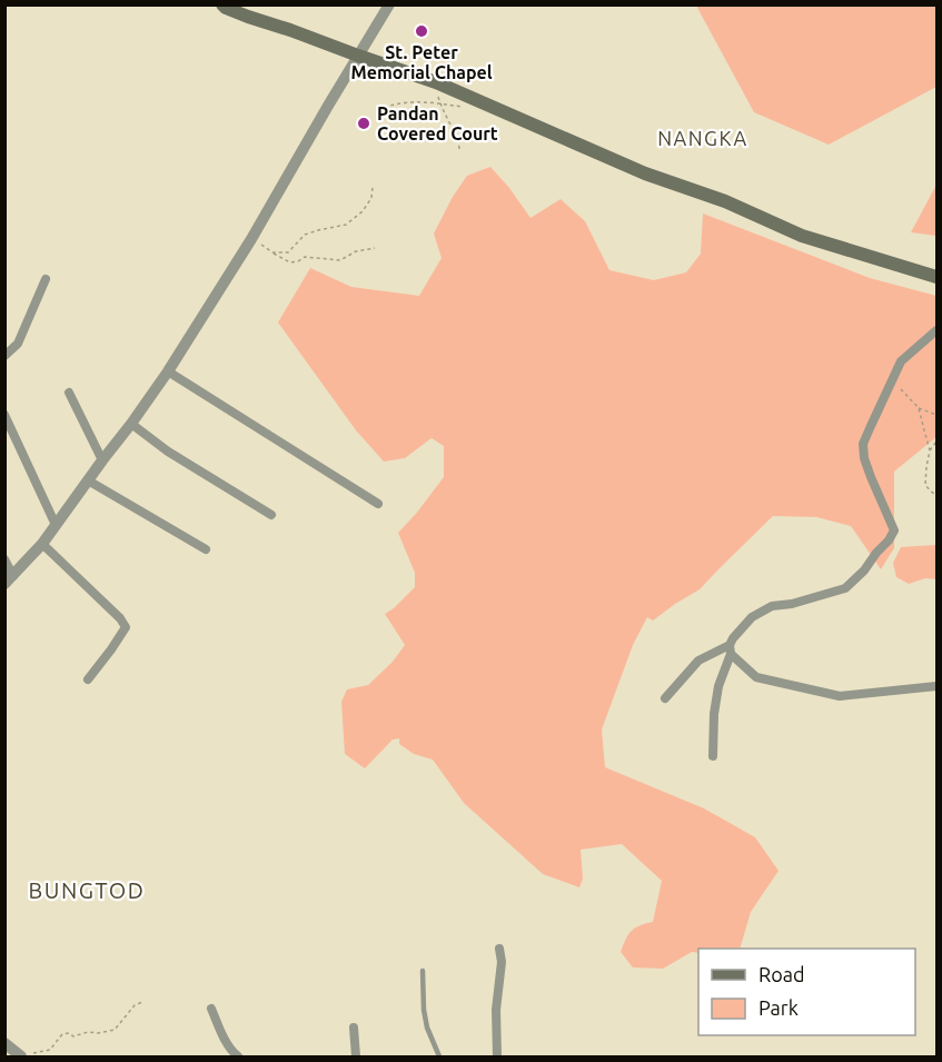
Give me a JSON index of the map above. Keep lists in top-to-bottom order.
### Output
{
  "districts": ["NANGKA", "BUNGTOD"],
  "places": ["St. Peter Memorial Chapel", "Pandan Covered Court"],
  "legend": ["Road", "Park"]
}
